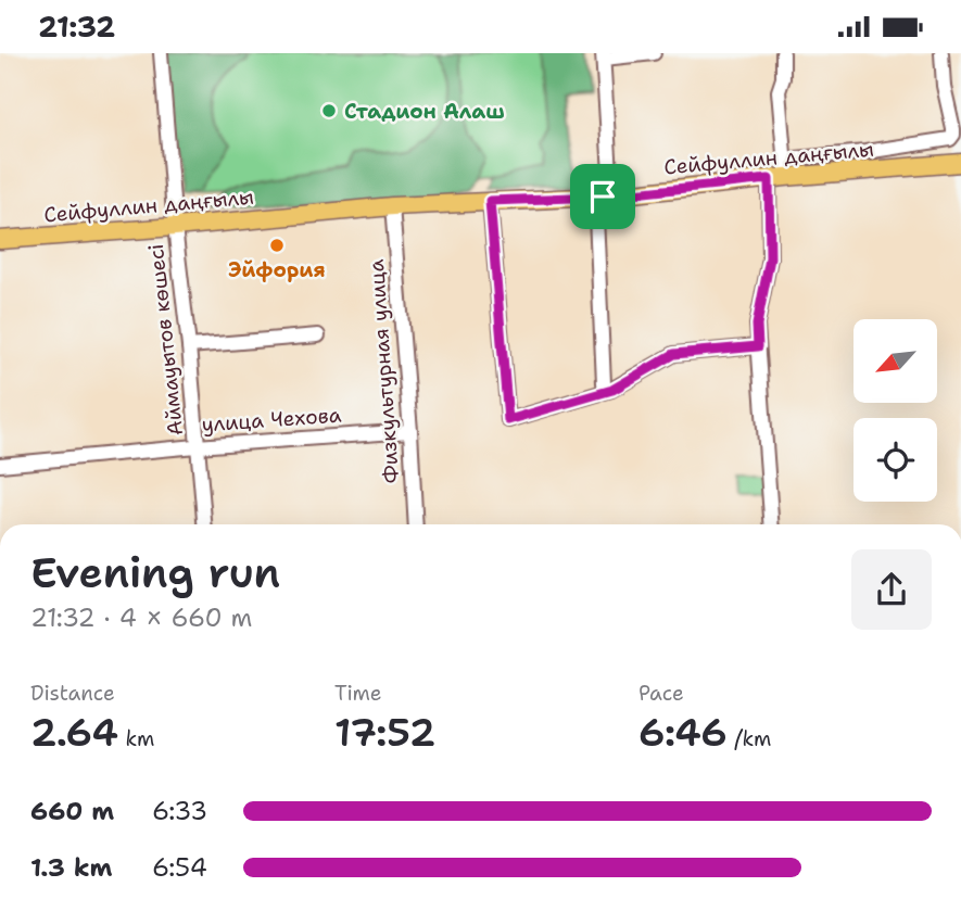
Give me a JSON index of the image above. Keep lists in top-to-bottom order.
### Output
{
  "streets": {
    "main road": ["Сейфуллин даңғылы"],
    "street": ["Аймауытов көшесі", "Физкультурная улица", "улица Чехова"]
  },
  "crossings": [
    ["Сейфуллин даңғылы", "Аймауытов көшесі"],
    ["Сейфуллин даңғылы", "Физкультурная улица"],
    ["Аймауытов көшесі", "улица Чехова"],
    ["Физкультурная улица", "улица Чехова"]
  ],
  "places": ["Стадион Алаш", "Эйфория"],
  "north": "bottom left",
  "page": {
    "status": "21:32",
    "heading": ["Evening run", "21:32 · 4 × 660 m"],
    "stats": [
      ["Distance", "2.64 km"],
      ["Time", "17:52"],
      ["Pace", "6:46 /km"]
    ],
    "list": [
      {
        "name": "660 m",
        "note": "6:33"
      },
      {
        "name": "1.3 km",
        "note": "6:54"
      }
    ]
  }
}
